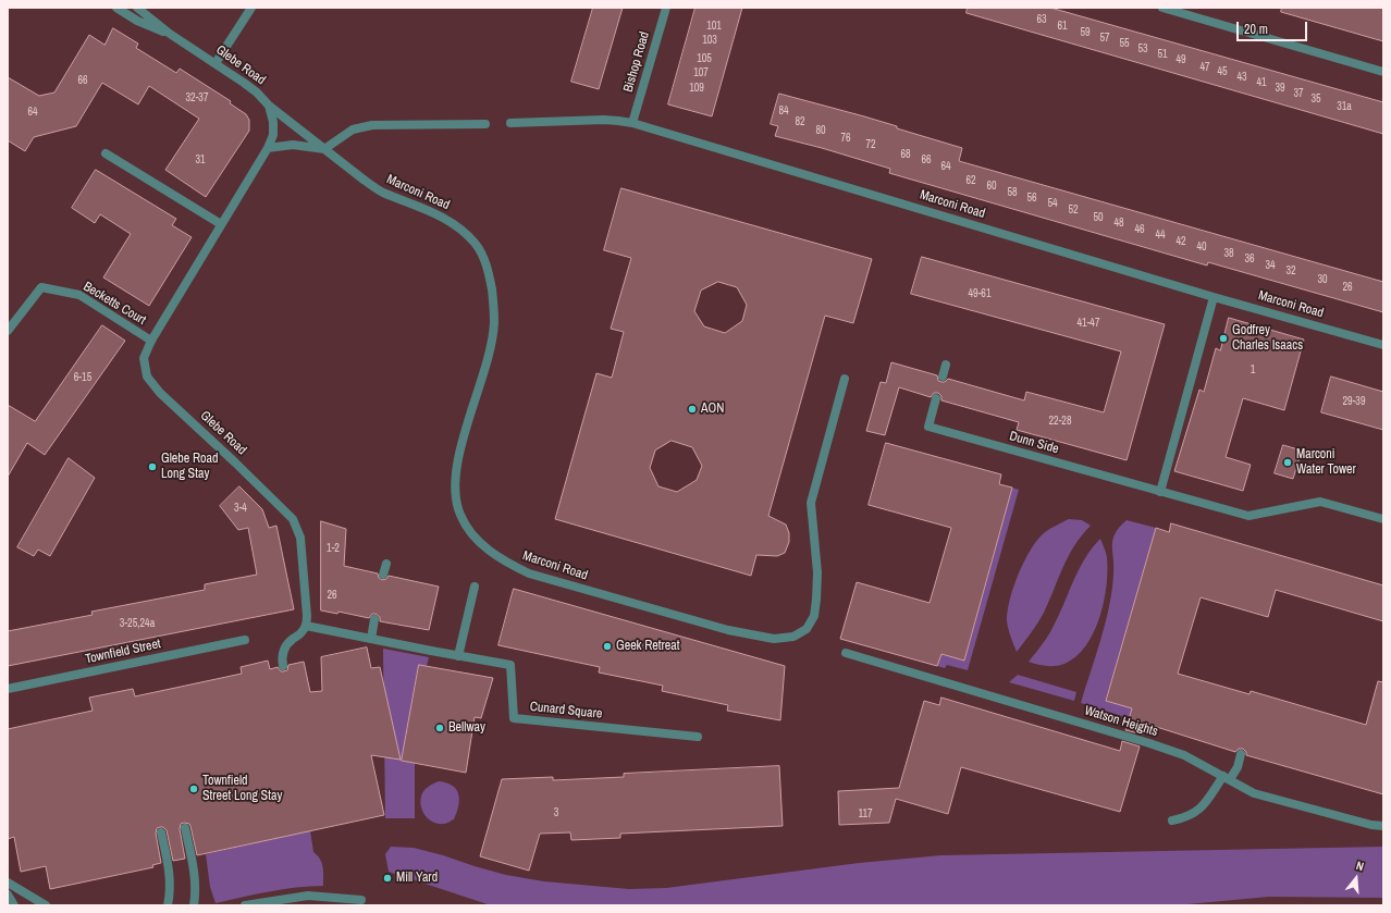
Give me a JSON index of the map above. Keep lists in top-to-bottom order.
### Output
{
  "streets": {
    "street": [
      "Bishop Road",
      "Glebe Road",
      "Marconi Road",
      "Becketts Court",
      "Dunn Side",
      "Townfield Street",
      "Cunard Square",
      "Watson Heights"
    ]
  },
  "crossings": [
    ["Bishop Road", "Marconi Road"],
    ["Glebe Road", "Marconi Road"],
    ["Glebe Road", "Becketts Court"]
  ],
  "places": [
    "Godfrey Charles Isaacs",
    "AON",
    "Marconi Water Tower",
    "Glebe Road Long Stay",
    "Geek Retreat",
    "Bellway",
    "Townfield Street Long Stay",
    "Mill Yard"
  ],
  "house_numbers": [
    "63",
    "101",
    "61",
    "59",
    "57",
    "103",
    "55",
    "53",
    "51",
    "105",
    "49",
    "47",
    "45",
    "107",
    "43",
    "66",
    "41",
    "109",
    "39",
    "37",
    "32-37",
    "35",
    "31a",
    "84",
    "64",
    "82",
    "80",
    "76",
    "72",
    "68",
    "31",
    "66",
    "64",
    "62",
    "60",
    "58",
    "56",
    "54",
    "52",
    "50",
    "48",
    "46",
    "44",
    "42",
    "40",
    "38",
    "36",
    "34",
    "32",
    "30",
    "26",
    "49-61",
    "41-47",
    "1",
    "6-15",
    "29-39",
    "22-28",
    "3-4",
    "1-2",
    "26",
    "3-25,24a",
    "3",
    "117"
  ],
  "scale_bar": "20 m",
  "north": "top"
}
